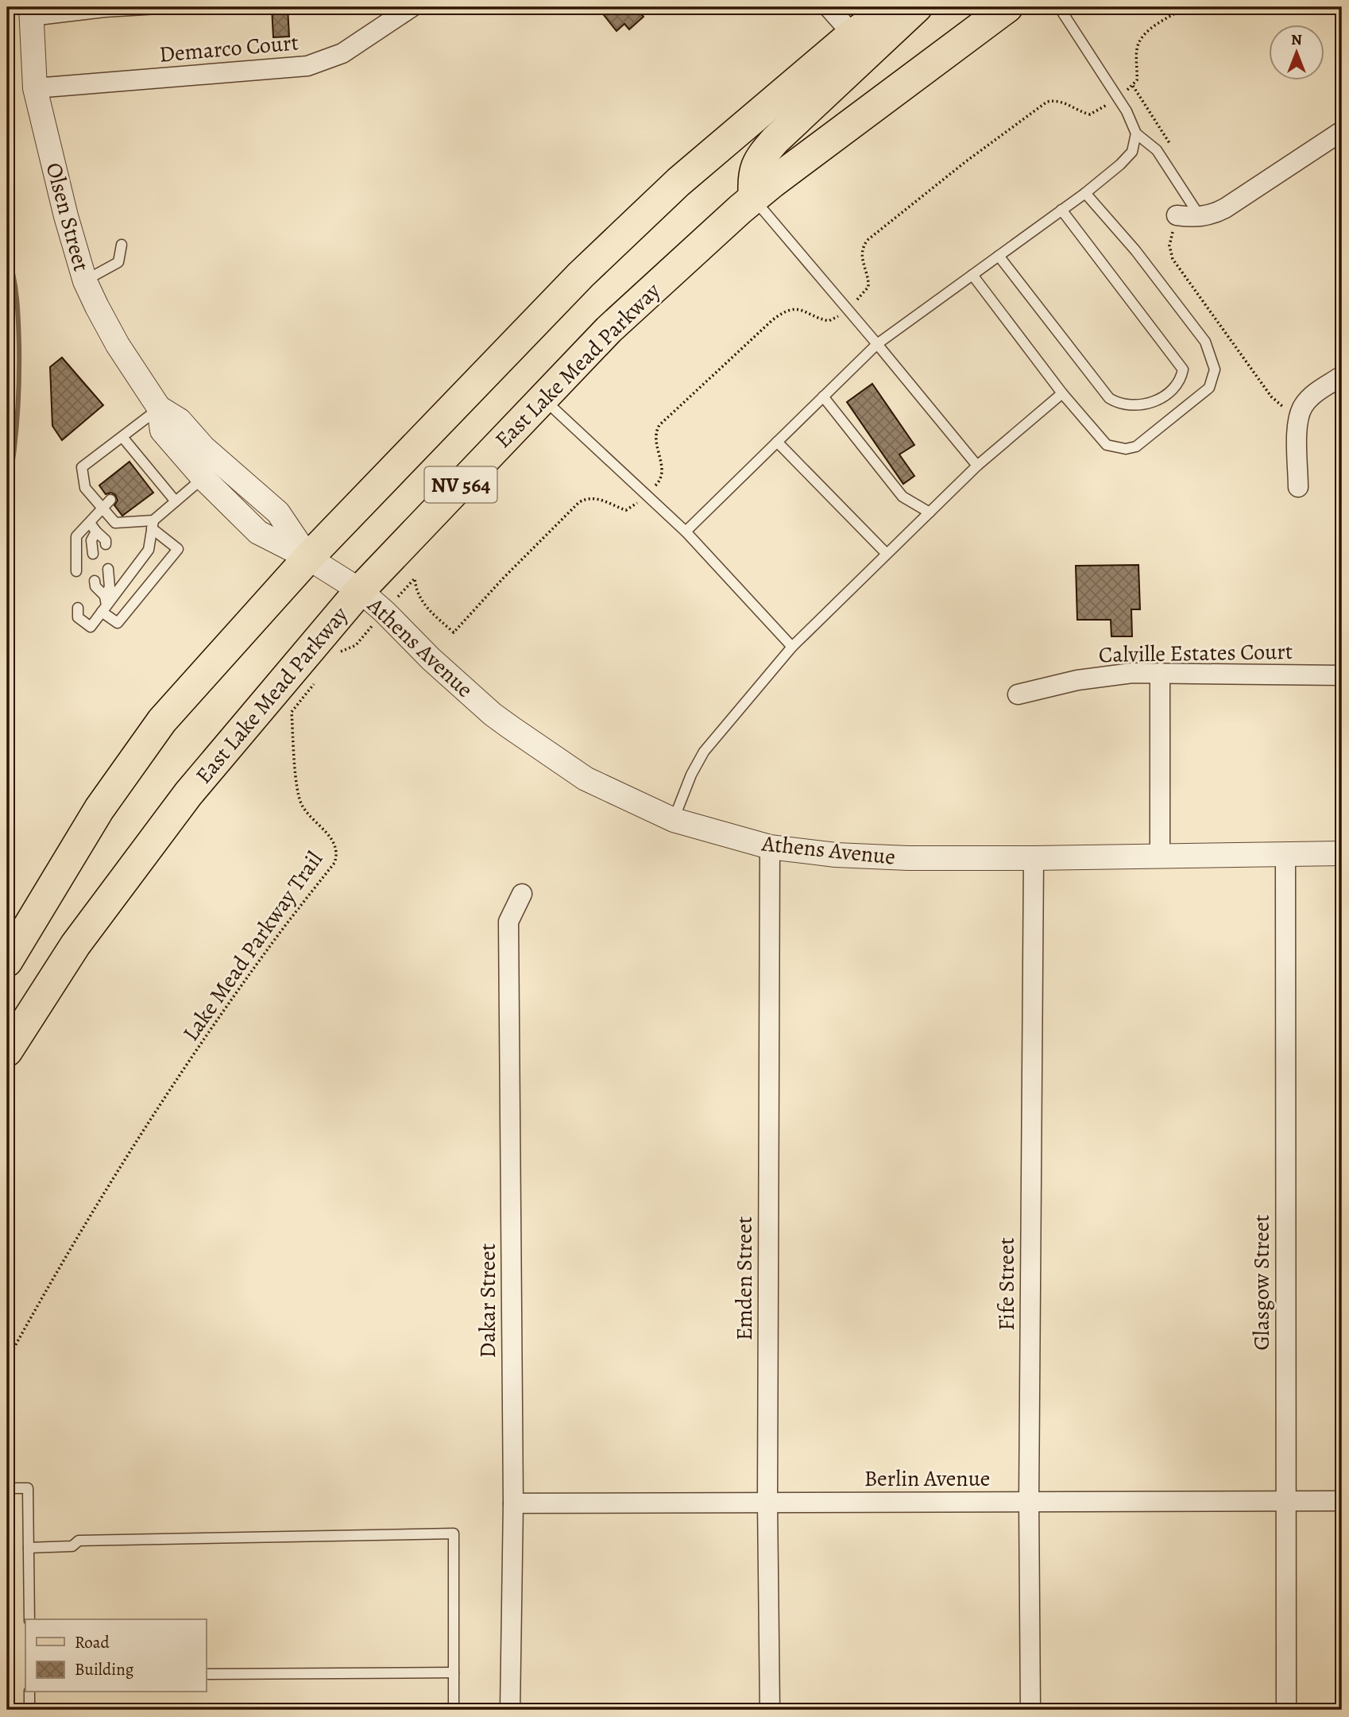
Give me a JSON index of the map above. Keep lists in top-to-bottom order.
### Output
{
  "streets": {
    "main road": ["East Lake Mead Parkway", "NV 564"],
    "street": [
      "Demarco Court",
      "Olsen Street",
      "Athens Avenue",
      "Calville Estates Court",
      "Emden Street",
      "Glasgow Street",
      "Fife Street",
      "Dakar Street",
      "Berlin Avenue"
    ],
    "path": ["Lake Mead Parkway Trail"]
  },
  "crossings": [
    ["Demarco Court", "Olsen Street"],
    ["Olsen Street", "NV 564"],
    ["Olsen Street", "Athens Avenue"],
    ["East Lake Mead Parkway", "Athens Avenue"],
    ["Athens Avenue", "Emden Street"],
    ["Athens Avenue", "Glasgow Street"],
    ["Athens Avenue", "Fife Street"],
    ["Emden Street", "Berlin Avenue"],
    ["Glasgow Street", "Berlin Avenue"],
    ["Fife Street", "Berlin Avenue"],
    ["Dakar Street", "Berlin Avenue"]
  ],
  "legend": ["Road", "Building"],
  "north": "top"
}
